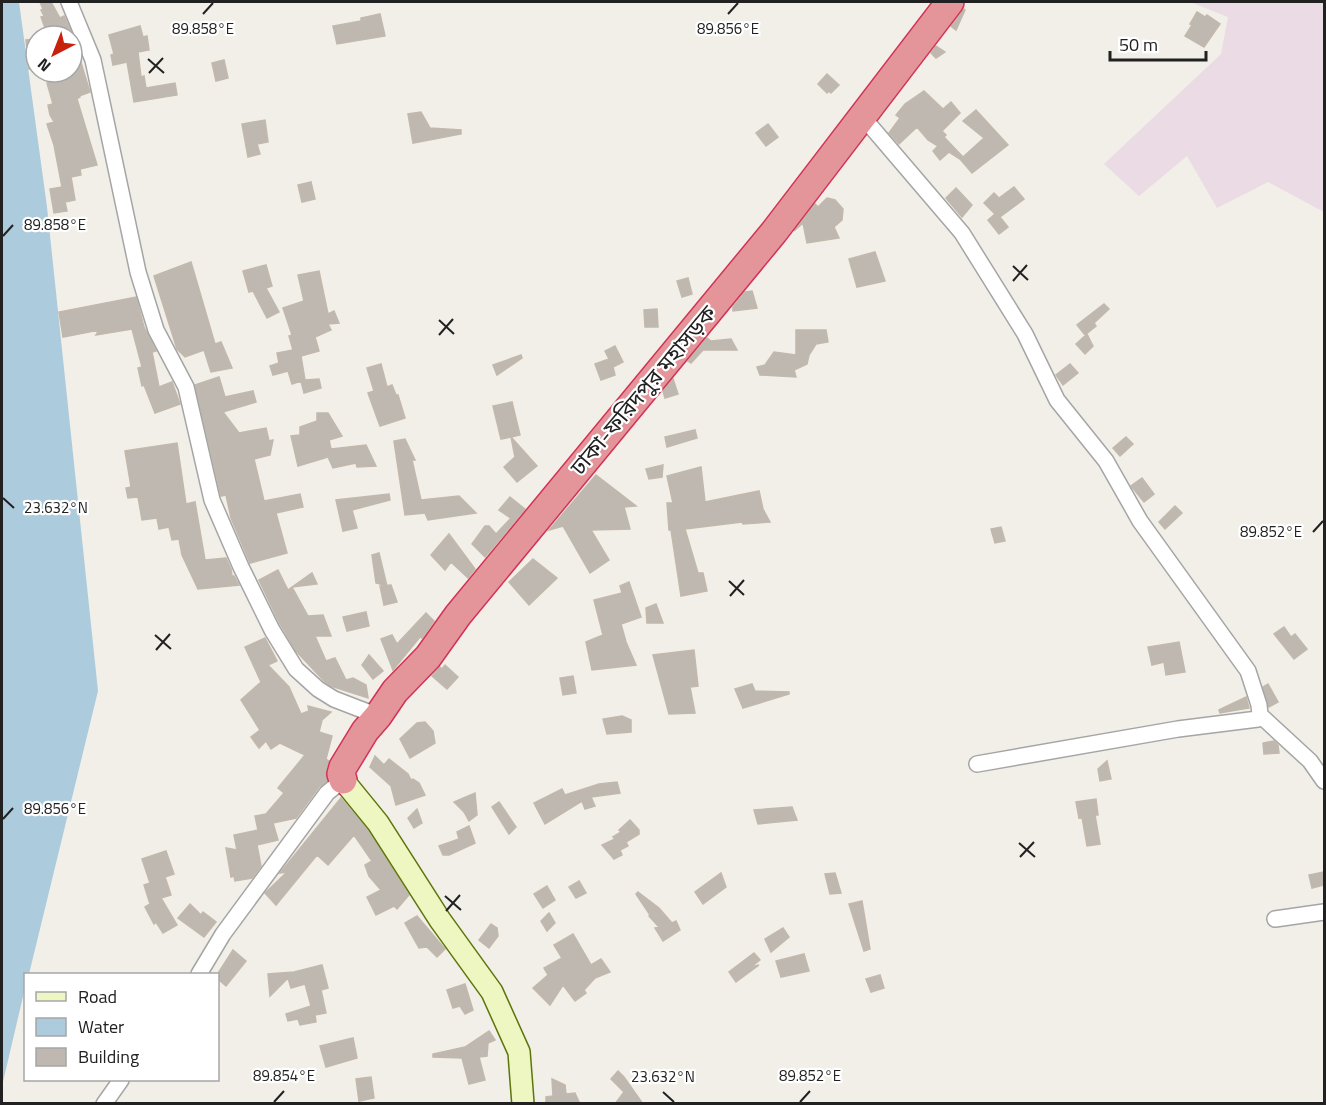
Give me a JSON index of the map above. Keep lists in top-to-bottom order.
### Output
{
  "streets": {
    "highway": ["ঢাকা-ফরিদপুর মহাসড়ক"]
  },
  "legend": ["Road", "Water", "Building"],
  "scale_bar": "50 m",
  "north": "bottom left",
  "coordinates": [
    "89.856°E",
    "89.858°E",
    "23.632°N",
    "89.852°E",
    "89.854°E"
  ]
}
